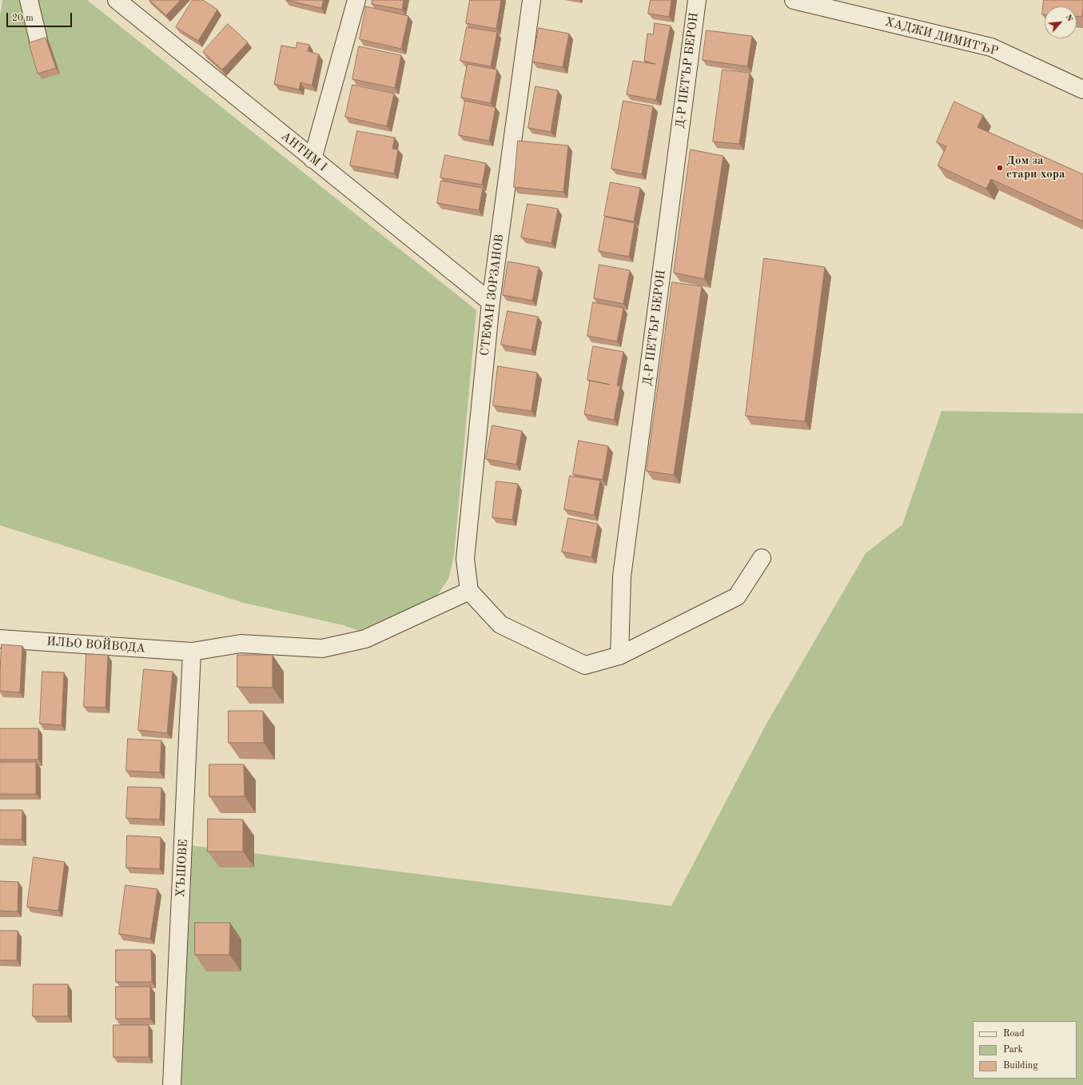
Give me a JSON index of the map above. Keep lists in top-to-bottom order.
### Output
{
  "streets": {
    "street": [
      "ХАДЖИ ДИМИТЪР",
      "Д-Р ПЕТЪР БЕРОН",
      "АНТИМ I",
      "СТЕФАН ЗОРЗАНОВ",
      "ИЛЬО ВОЙВОДА",
      "ХЪШОВЕ"
    ]
  },
  "crossings": [
    ["АНТИМ I", "СТЕФАН ЗОРЗАНОВ"],
    ["СТЕФАН ЗОРЗАНОВ", "ИЛЬО ВОЙВОДА"],
    ["ИЛЬО ВОЙВОДА", "ХЪШОВЕ"]
  ],
  "places": ["Дом за стари хора"],
  "legend": ["Road", "Park", "Building"],
  "scale_bar": "20 m",
  "north": "top right"
}
